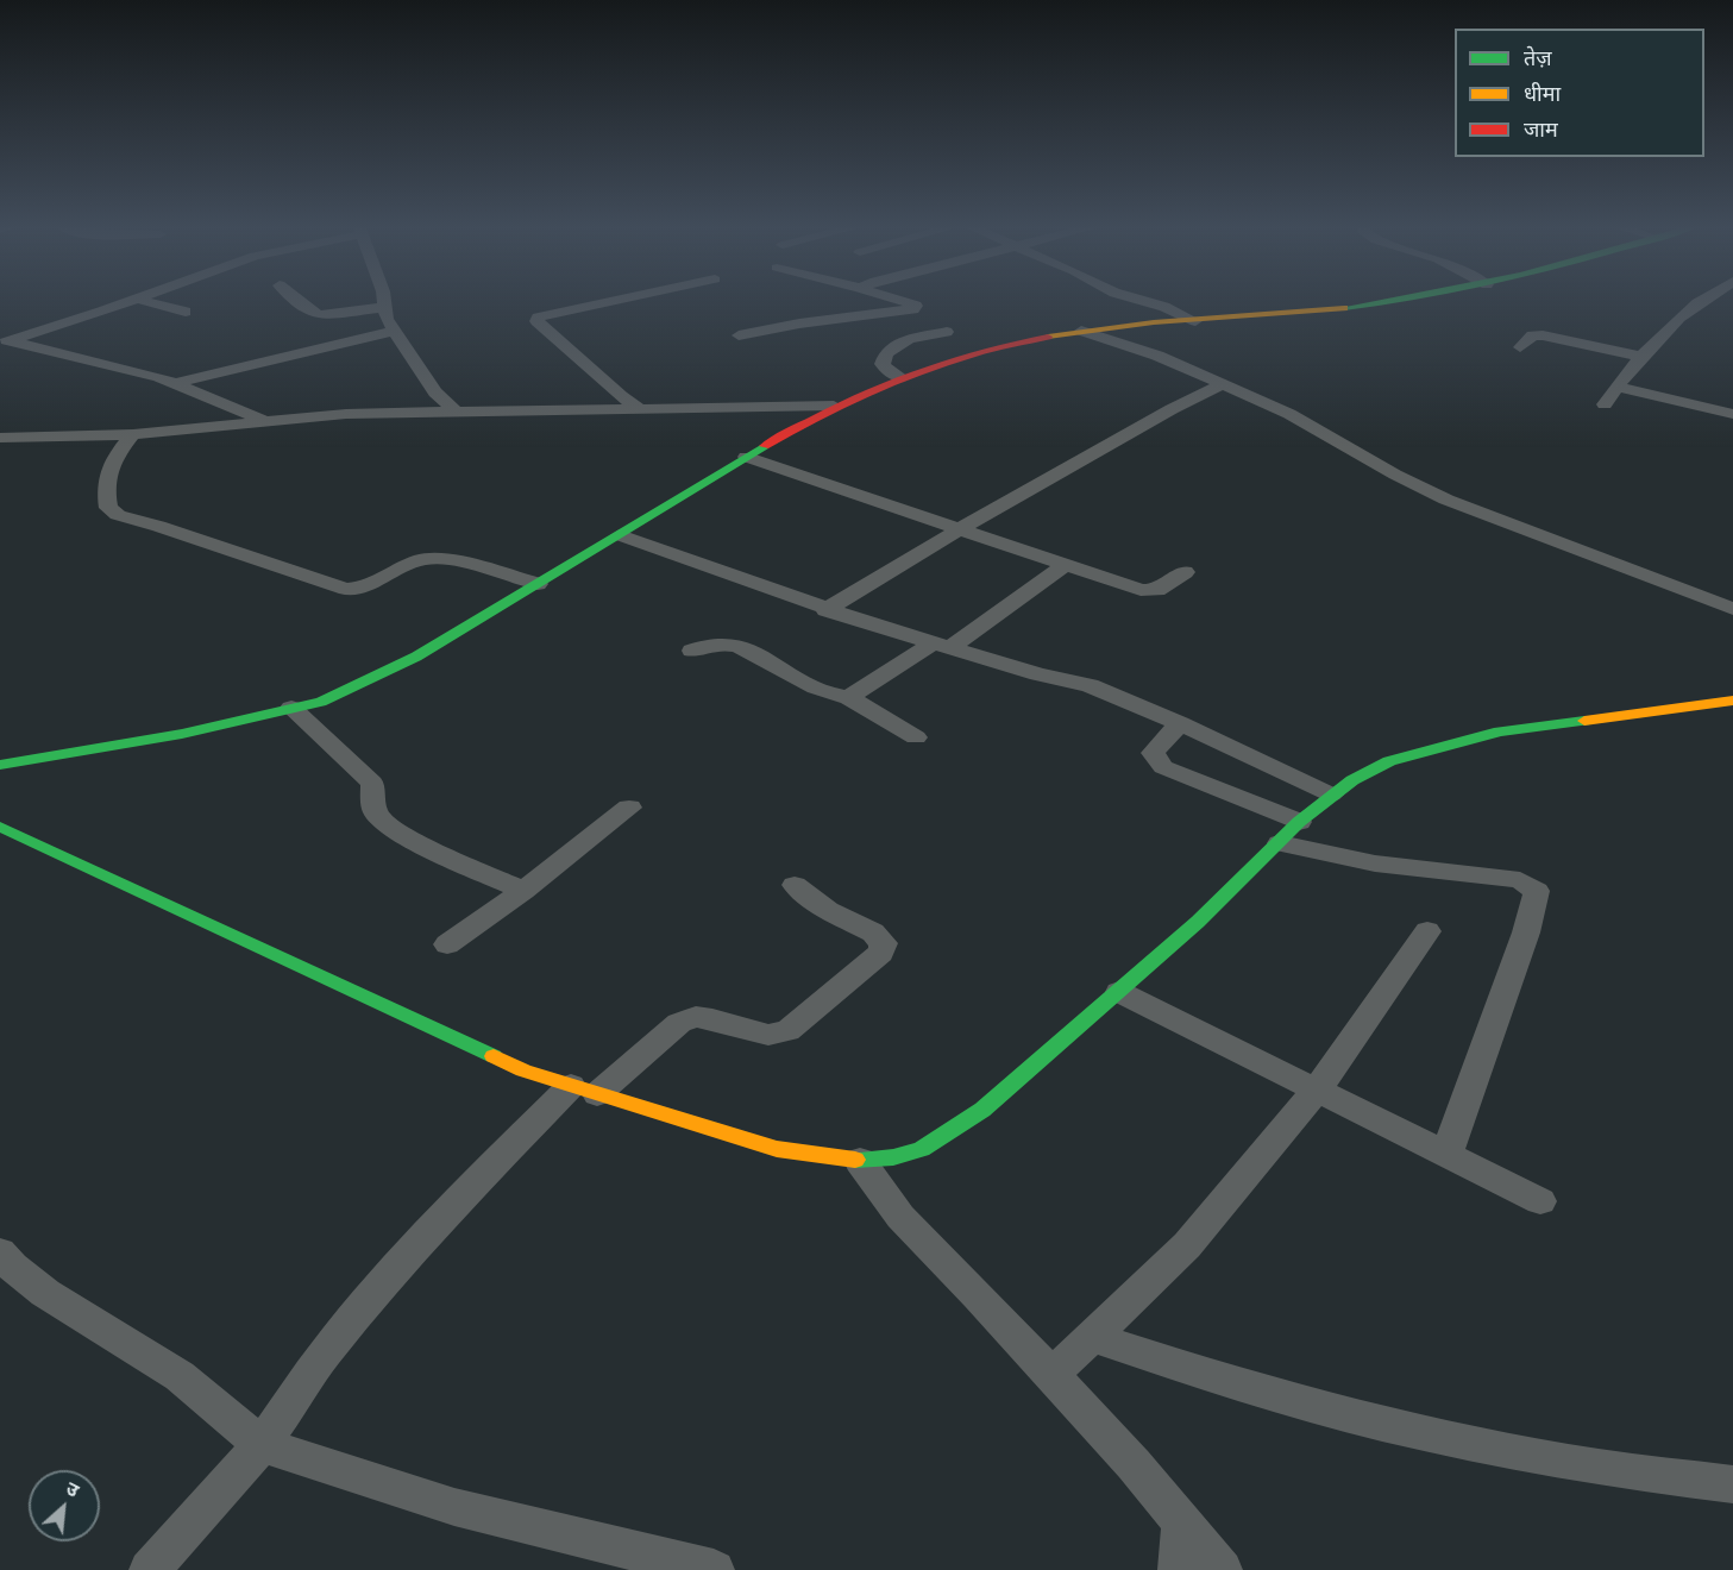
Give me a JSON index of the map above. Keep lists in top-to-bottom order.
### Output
{
  "legend": ["तेज़", "धीमा", "जाम"],
  "north": "top right"
}
